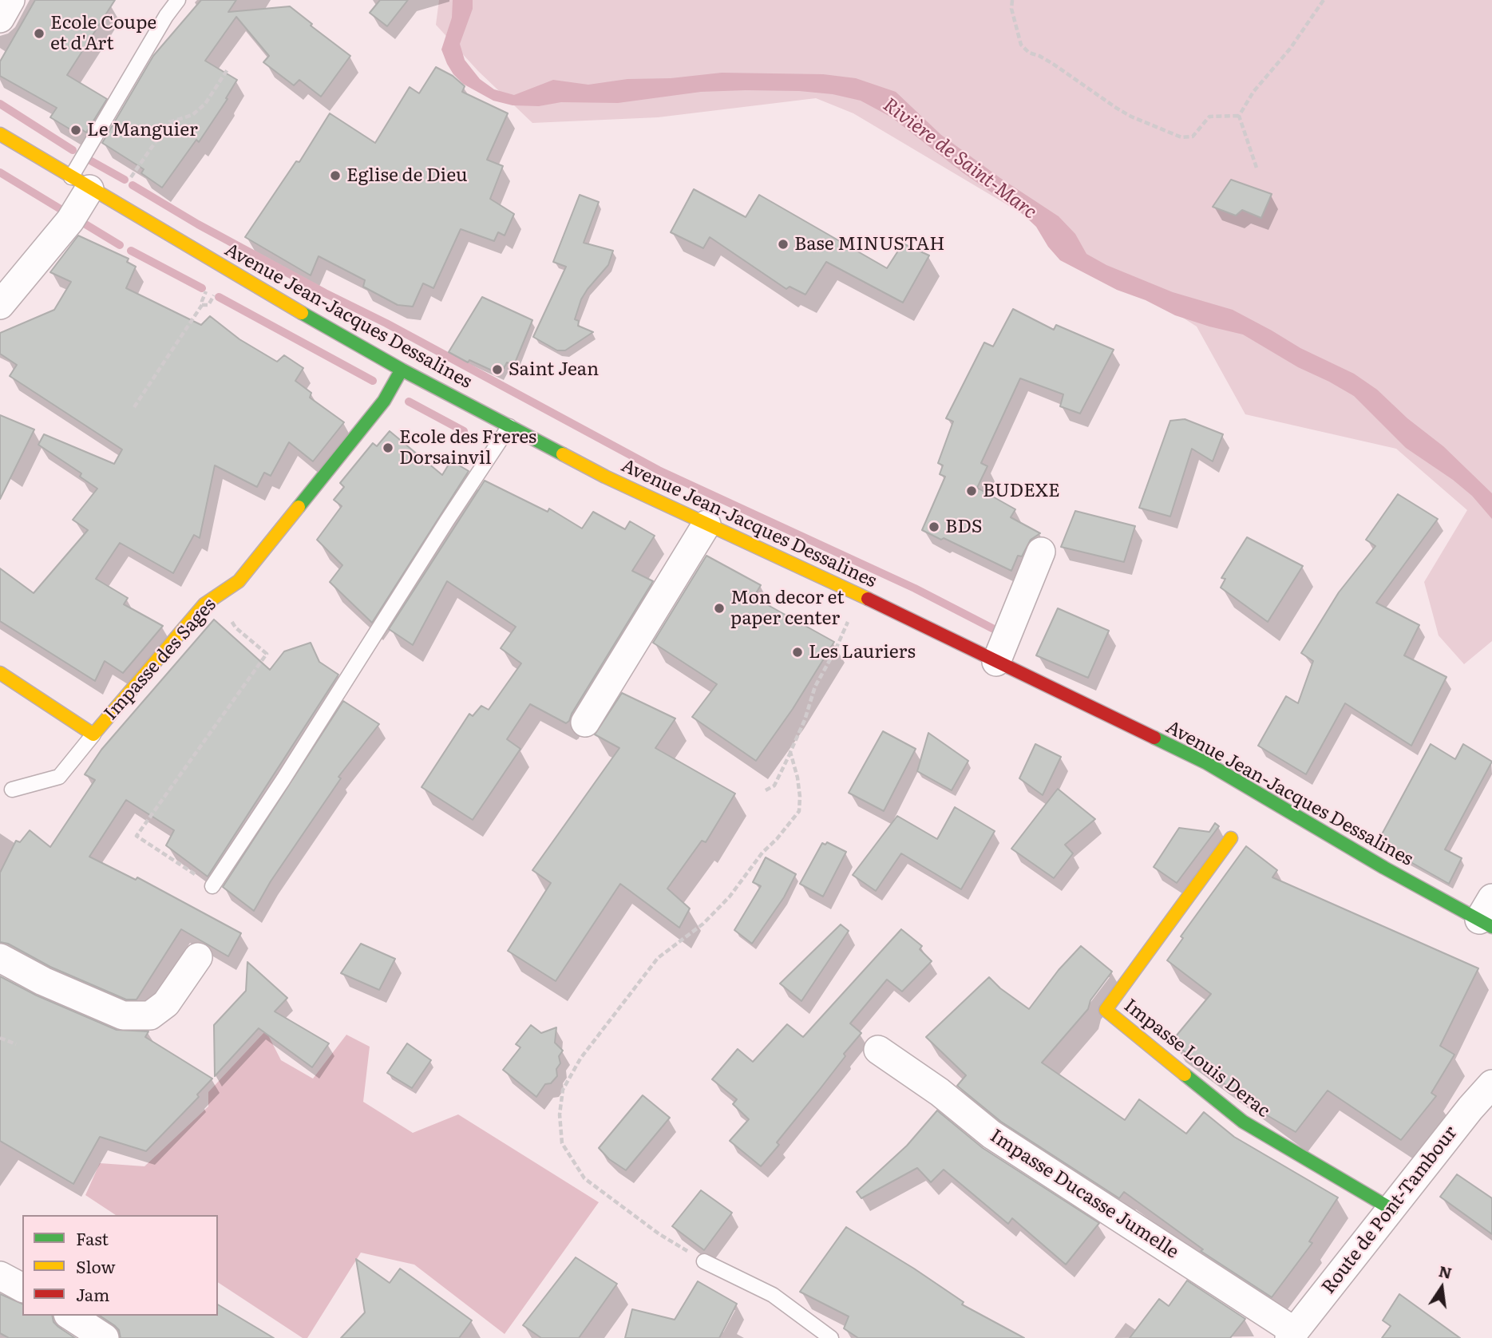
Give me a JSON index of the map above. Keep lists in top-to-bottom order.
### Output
{
  "streets": {
    "street": [
      "Avenue Jean-Jacques Dessalines",
      "Impasse des Sages",
      "Impasse Louis Derac",
      "Impasse Ducasse Jumelle",
      "Route de Pont-Tambour"
    ]
  },
  "crossings": [
    ["Avenue Jean-Jacques Dessalines", "Impasse des Sages"],
    ["Impasse Louis Derac", "Route de Pont-Tambour"],
    ["Impasse Ducasse Jumelle", "Route de Pont-Tambour"]
  ],
  "water": ["Rivière de Saint-Marc"],
  "places": [
    "Ecole Coupe et d'Art",
    "Le Manguier",
    "Eglise de Dieu",
    "Base MINUSTAH",
    "Saint Jean",
    "Ecole des Freres Dorsainvil",
    "BUDEXE",
    "BDS",
    "Mon decor et paper center",
    "Les Lauriers"
  ],
  "legend": ["Fast", "Slow", "Jam"],
  "north": "top"
}
